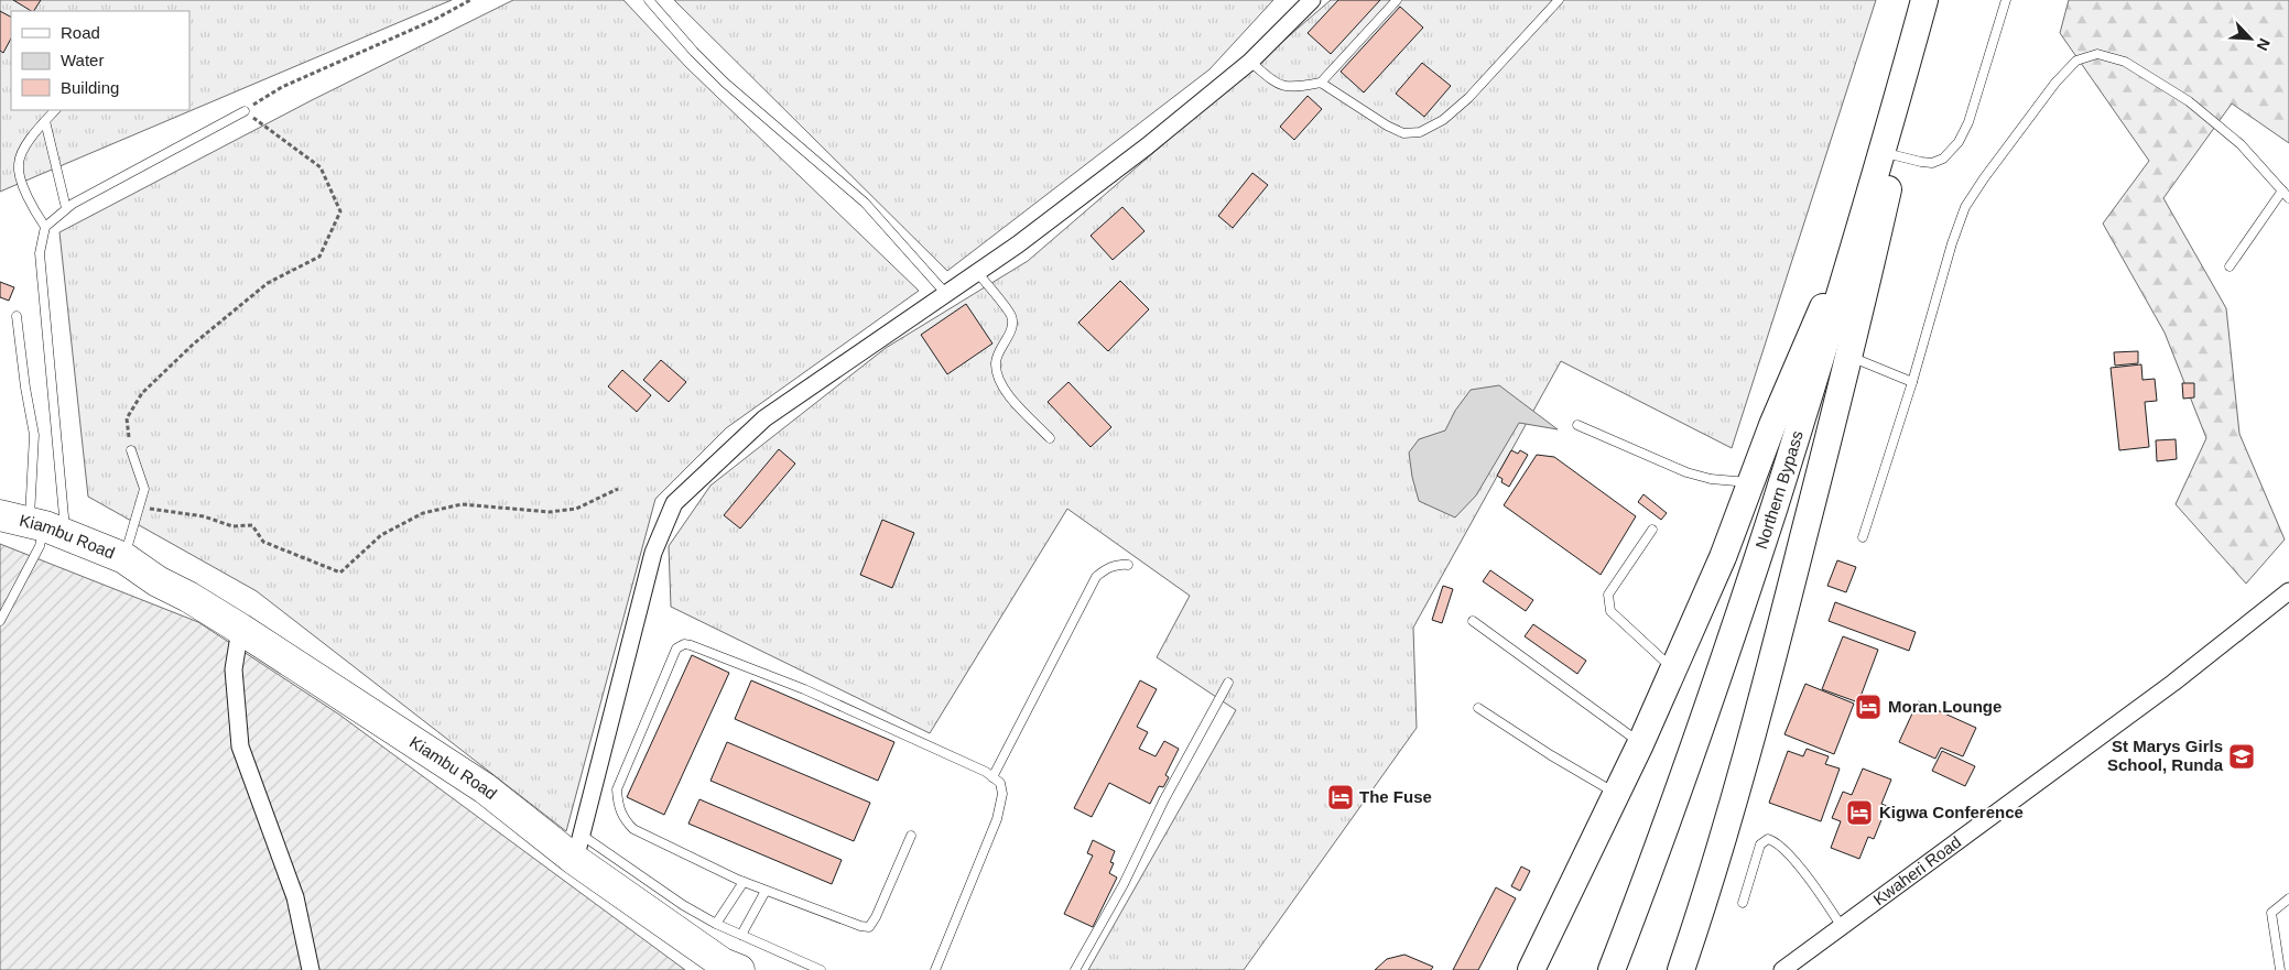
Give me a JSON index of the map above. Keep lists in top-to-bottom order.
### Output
{
  "streets": {
    "highway": ["Kiambu Road"],
    "main road": ["Northern Bypass"],
    "street": ["Kwaheri Road"]
  },
  "places": {
    "hotel": ["Moran Lounge", "The Fuse", "Kigwa Conference"],
    "school or university": ["St Marys Girls School, Runda"]
  },
  "legend": ["Road", "Water", "Building"],
  "north": "bottom right"
}
